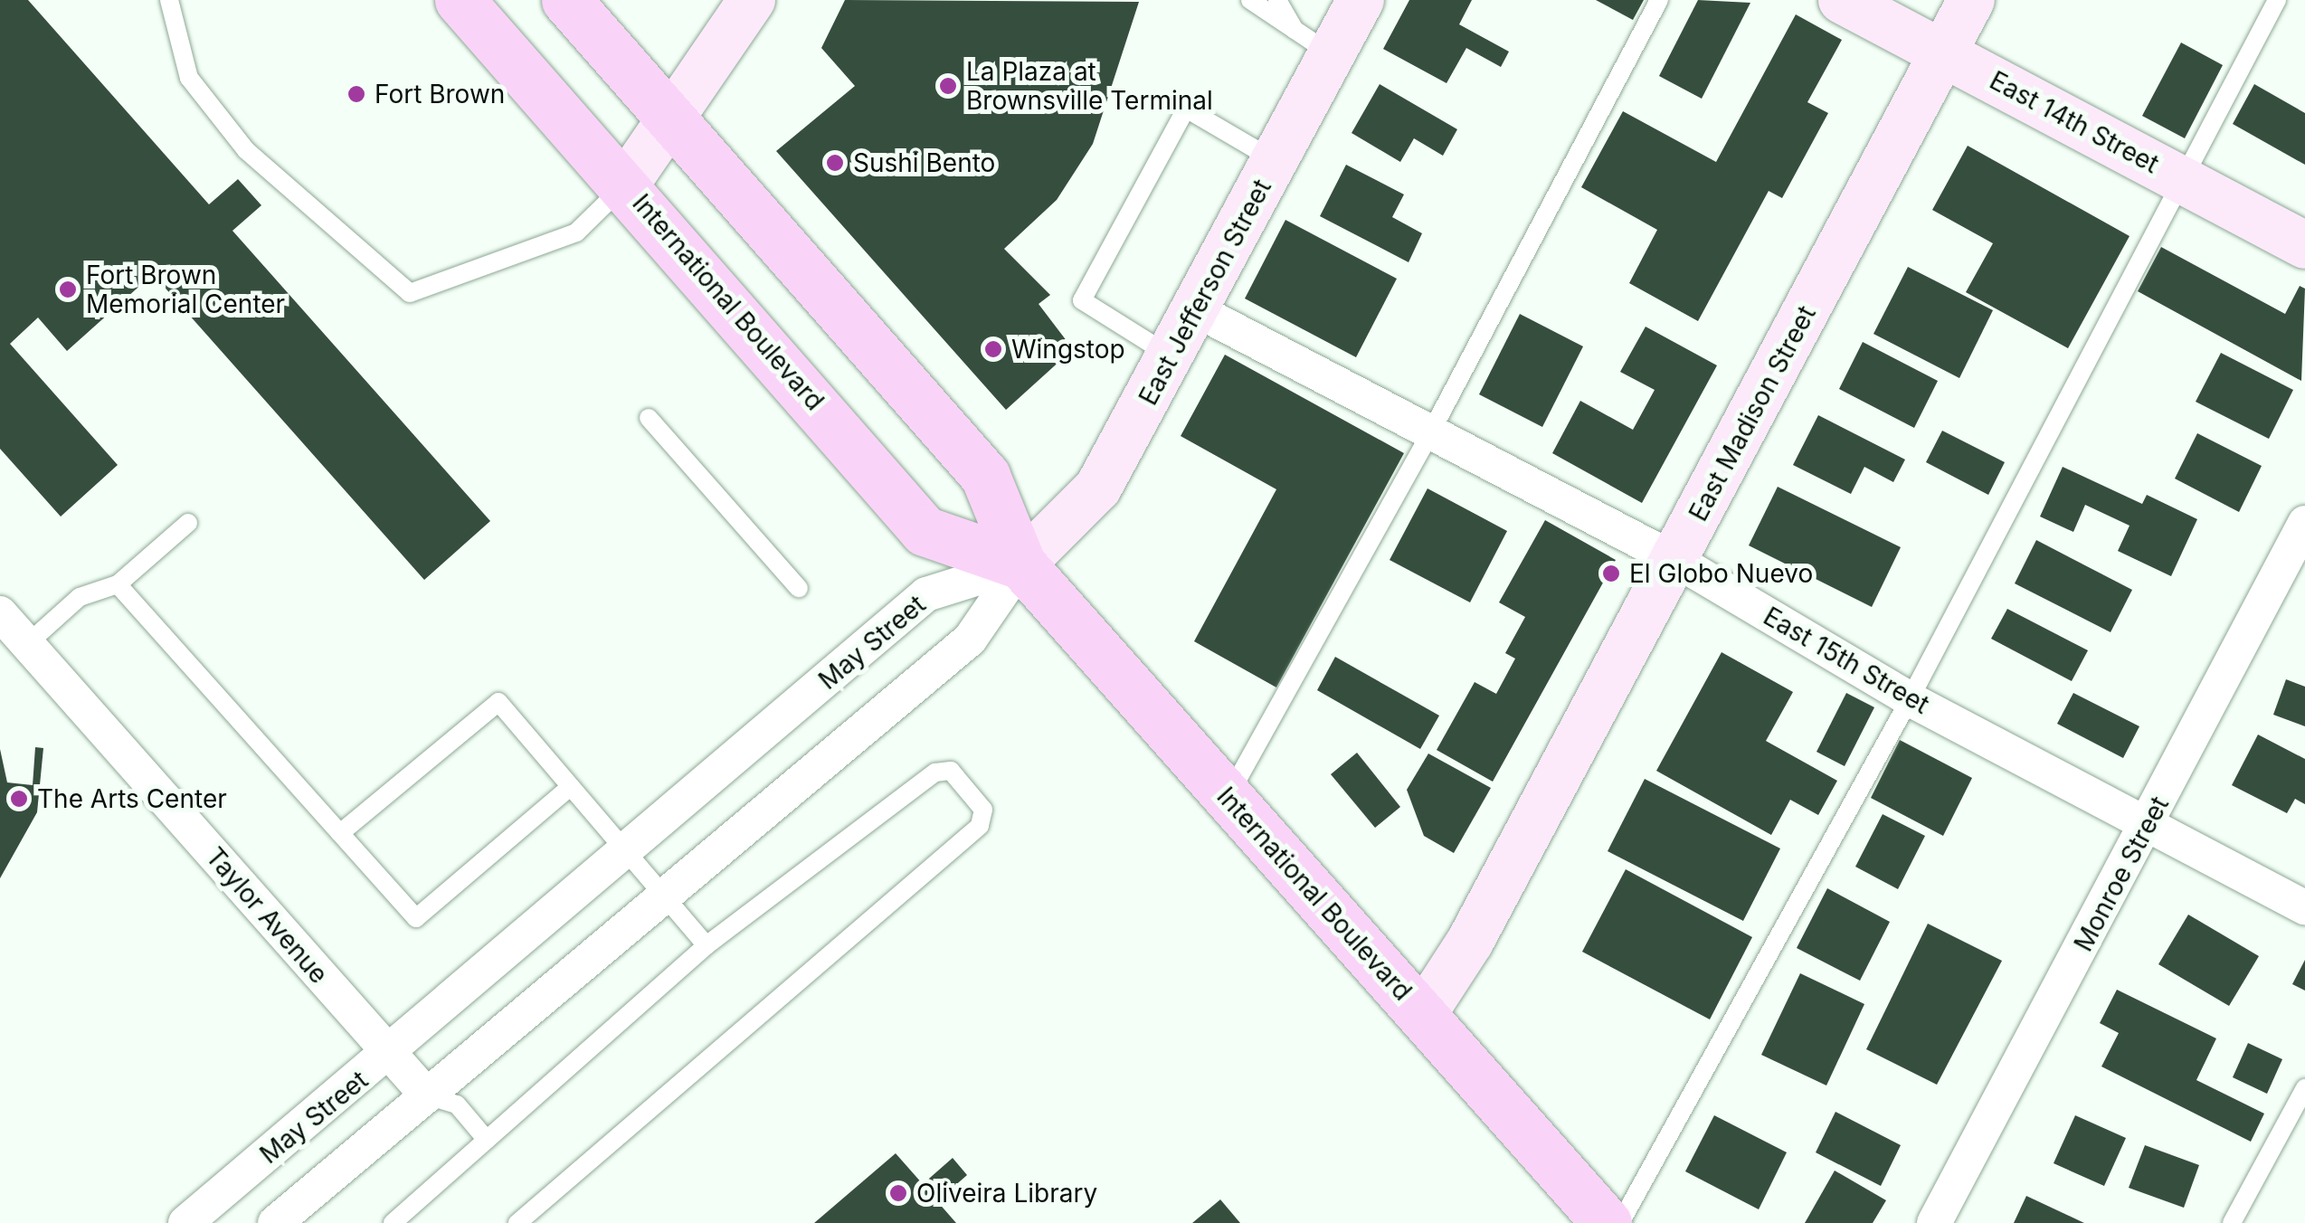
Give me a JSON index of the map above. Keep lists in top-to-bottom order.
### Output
{
  "streets": {
    "main road": ["International Boulevard"],
    "street": [
      "East 14th Street",
      "East Jefferson Street",
      "East Madison Street",
      "May Street",
      "East 15th Street",
      "Monroe Street",
      "Taylor Avenue"
    ]
  },
  "crossings": [
    ["East 14th Street", "East Madison Street"],
    ["East Jefferson Street", "International Boulevard"],
    ["East Jefferson Street", "May Street"],
    ["East Jefferson Street", "East 15th Street"],
    ["International Boulevard", "East Madison Street"],
    ["International Boulevard", "May Street"],
    ["East Madison Street", "East 15th Street"],
    ["May Street", "Taylor Avenue"],
    ["East 15th Street", "Monroe Street"]
  ],
  "places": [
    "La Plaza at Brownsville Terminal",
    "Fort Brown",
    "Sushi Bento",
    "Fort Brown Memorial Center",
    "Wingstop",
    "El Globo Nuevo",
    "The Arts Center",
    "Oliveira Library"
  ]
}
